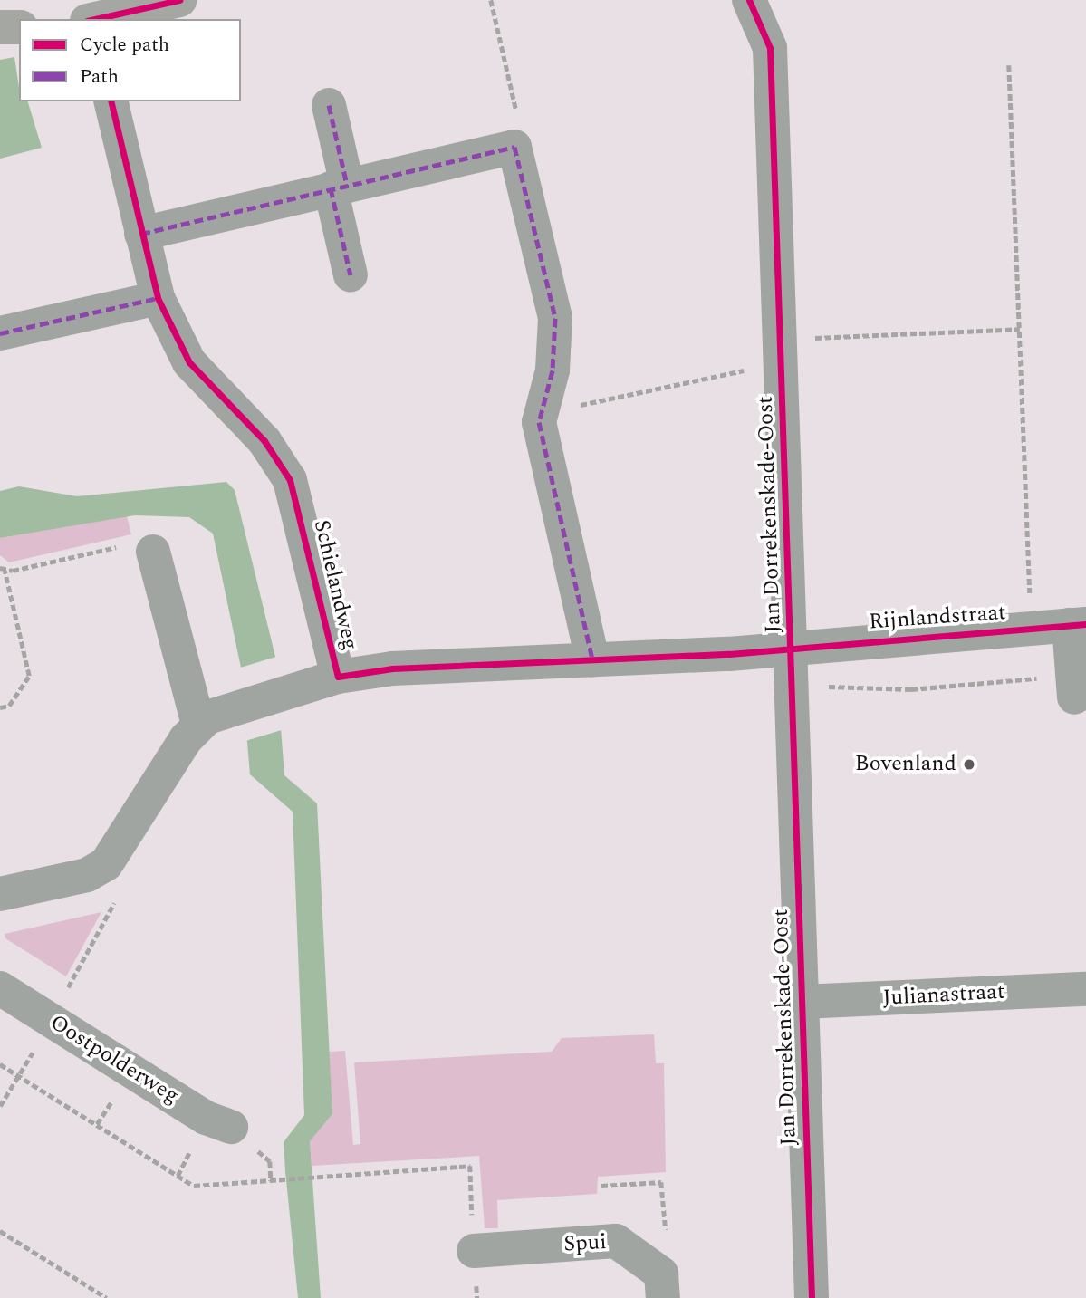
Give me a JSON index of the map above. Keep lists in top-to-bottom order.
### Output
{
  "streets": {
    "street": [
      "Jan Dorrekenskade-Oost",
      "Schielandweg",
      "Rijnlandstraat",
      "Julianastraat",
      "Oostpolderweg",
      "Spui"
    ]
  },
  "crossings": [
    ["Jan Dorrekenskade-Oost", "Schielandweg"],
    ["Jan Dorrekenskade-Oost", "Rijnlandstraat"],
    ["Jan Dorrekenskade-Oost", "Julianastraat"],
    ["Schielandweg", "Rijnlandstraat"]
  ],
  "places": ["Bovenland"],
  "legend": ["Cycle path", "Path"]
}
